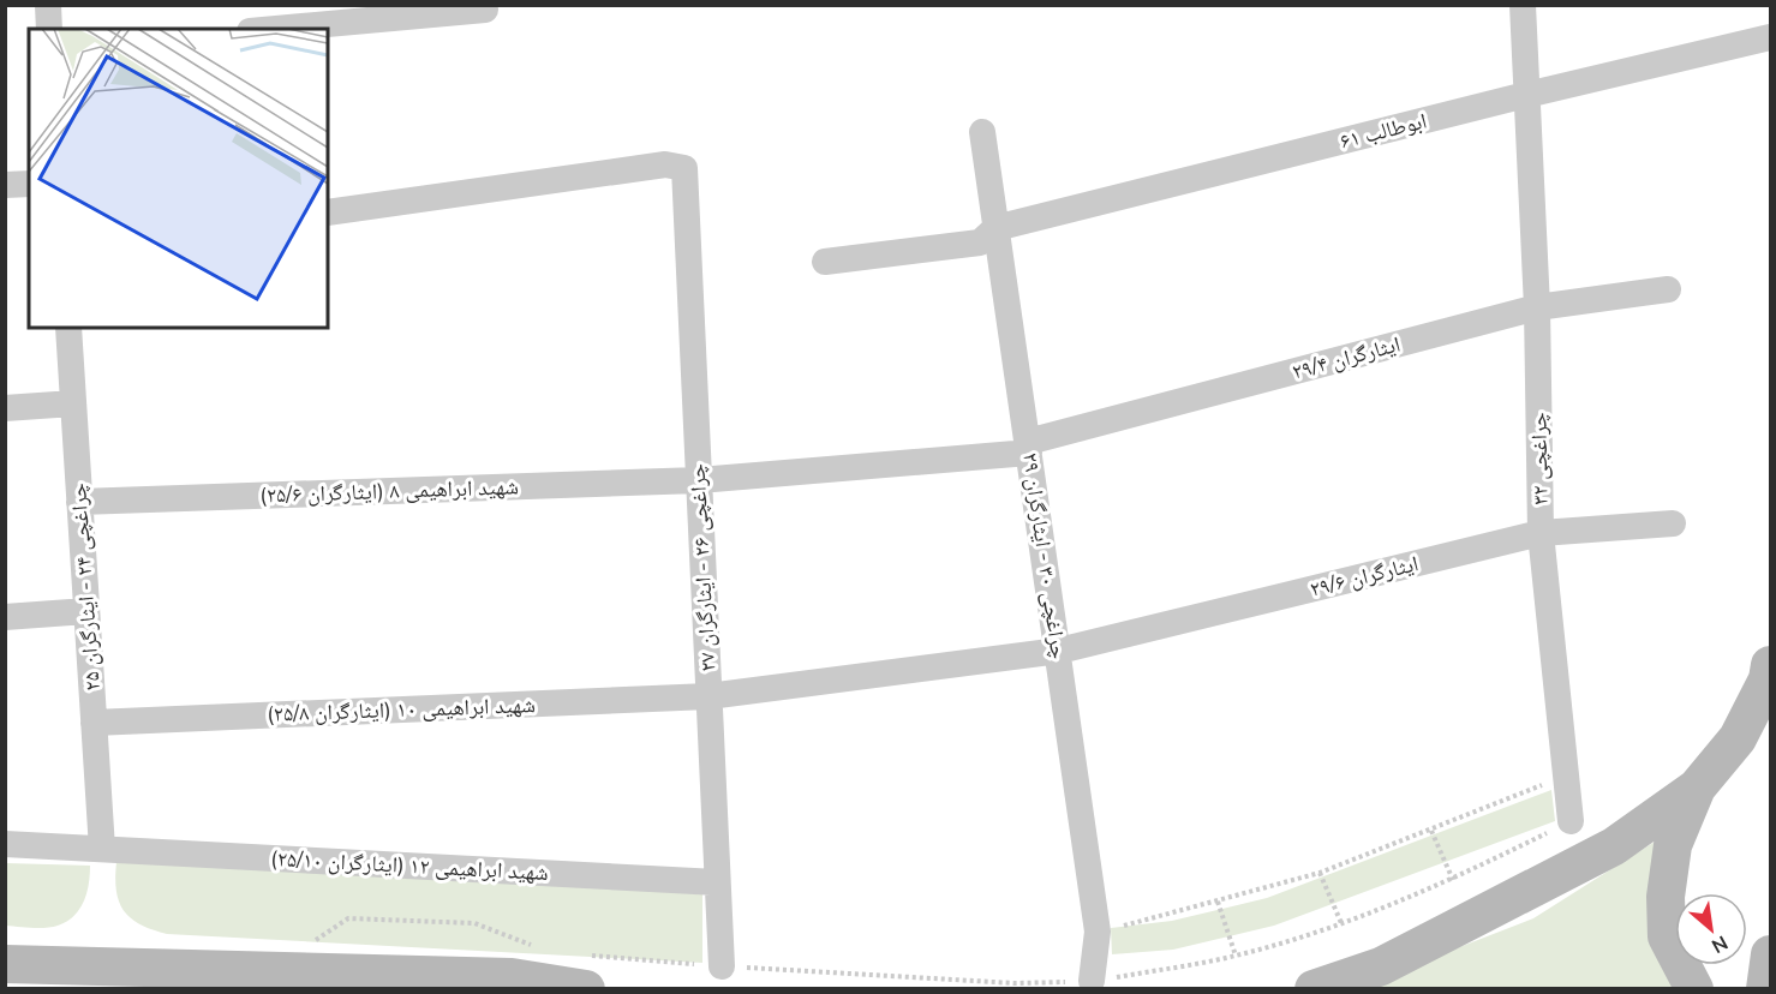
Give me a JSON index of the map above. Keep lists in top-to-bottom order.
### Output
{
  "streets": {
    "street": [
      "ابوطالب ۶۱",
      "ایثارگران ۲۹/۴",
      "چراغچی ۳۲",
      "شهید ابراهیمی ۸ (ایثارگران ۲۵/۶)",
      "چراغچی ۳۰ - ایثارگران ۲۹",
      "چراغچی ۲۶ - ایثارگران ۲۷",
      "ایثارگران ۲۹/۶",
      "چراغچی ۲۴ - ایثارگران ۲۵",
      "شهید ابراهیمی ۱۰ (ایثارگران ۲۵/۸)",
      "شهید ابراهیمی ۱۲ (ایثارگران ۲۵/۱۰)"
    ]
  },
  "crossings": [
    ["ابوطالب ۶۱", "چراغچی ۳۲"],
    ["ابوطالب ۶۱", "چراغچی ۳۰ - ایثارگران ۲۹"],
    ["ایثارگران ۲۹/۴", "چراغچی ۳۲"],
    ["ایثارگران ۲۹/۴", "شهید ابراهیمی ۸ (ایثارگران ۲۵/۶)"],
    ["ایثارگران ۲۹/۴", "چراغچی ۳۰ - ایثارگران ۲۹"],
    ["ایثارگران ۲۹/۴", "چراغچی ۲۶ - ایثارگران ۲۷"],
    ["چراغچی ۳۲", "ایثارگران ۲۹/۶"],
    ["شهید ابراهیمی ۸ (ایثارگران ۲۵/۶)", "چراغچی ۲۶ - ایثارگران ۲۷"],
    ["شهید ابراهیمی ۸ (ایثارگران ۲۵/۶)", "چراغچی ۲۴ - ایثارگران ۲۵"],
    ["چراغچی ۳۰ - ایثارگران ۲۹", "ایثارگران ۲۹/۶"],
    ["چراغچی ۲۶ - ایثارگران ۲۷", "ایثارگران ۲۹/۶"],
    ["چراغچی ۲۶ - ایثارگران ۲۷", "شهید ابراهیمی ۱۰ (ایثارگران ۲۵/۸)"],
    ["چراغچی ۲۶ - ایثارگران ۲۷", "شهید ابراهیمی ۱۲ (ایثارگران ۲۵/۱۰)"],
    ["ایثارگران ۲۹/۶", "شهید ابراهیمی ۱۰ (ایثارگران ۲۵/۸)"],
    ["چراغچی ۲۴ - ایثارگران ۲۵", "شهید ابراهیمی ۱۰ (ایثارگران ۲۵/۸)"],
    ["چراغچی ۲۴ - ایثارگران ۲۵", "شهید ابراهیمی ۱۲ (ایثارگران ۲۵/۱۰)"]
  ],
  "north": "bottom right"
}
